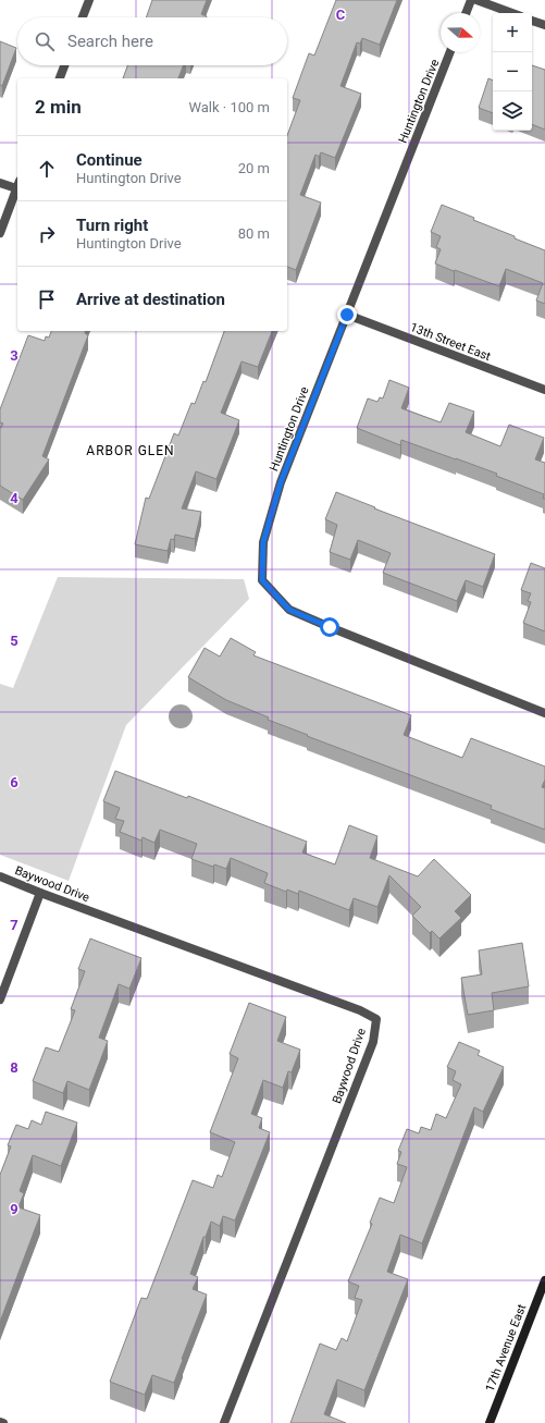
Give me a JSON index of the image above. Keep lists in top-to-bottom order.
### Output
{
  "streets": {
    "street": [
      "Huntington Drive",
      "13th Street East",
      "Baywood Drive",
      "17th Avenue East"
    ]
  },
  "crossings": [
    ["Huntington Drive", "13th Street East"]
  ],
  "districts": ["ARBOR GLEN"],
  "north": "right",
  "page": {
    "map_buttons": ["+", "−"],
    "search": "Search here",
    "heading": ["2 min", "Walk · 100 m"],
    "list": [
      ["Continue", "Huntington Drive", "20 m"],
      ["Turn right", "Huntington Drive", "80 m"],
      "Arrive at destination"
    ]
  },
  "grid": {
    "columns": ["C"],
    "rows": [
      "3",
      "4",
      "5",
      "6",
      "7",
      "8",
      "9"
    ]
  }
}
